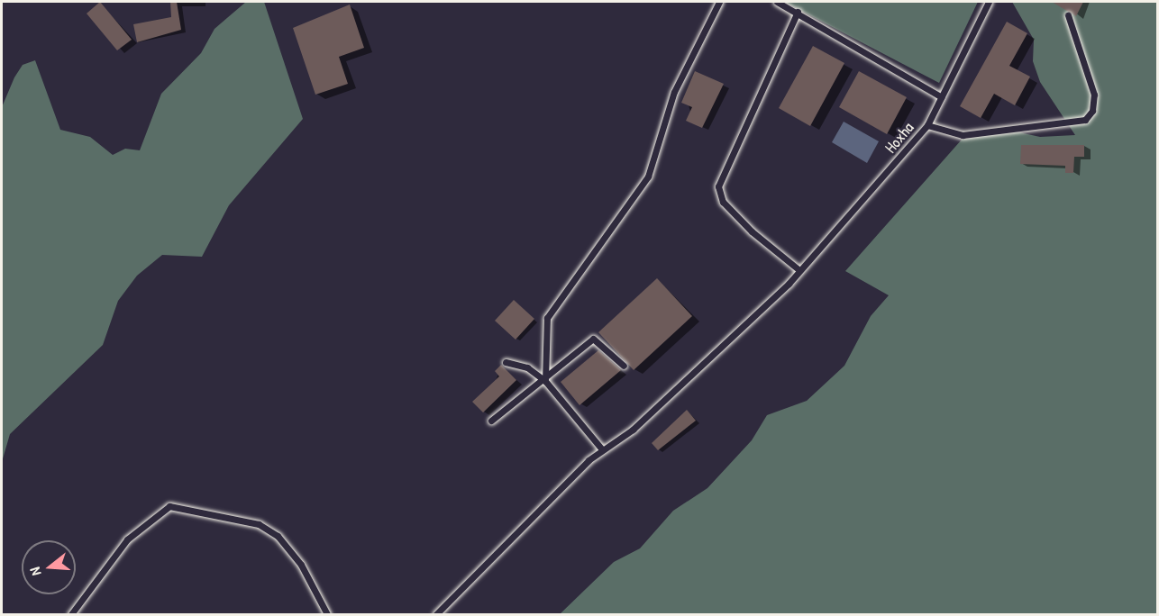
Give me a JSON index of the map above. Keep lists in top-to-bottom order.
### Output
{
  "streets": {
    "lane": ["Hoxha"]
  },
  "north": "left"
}
